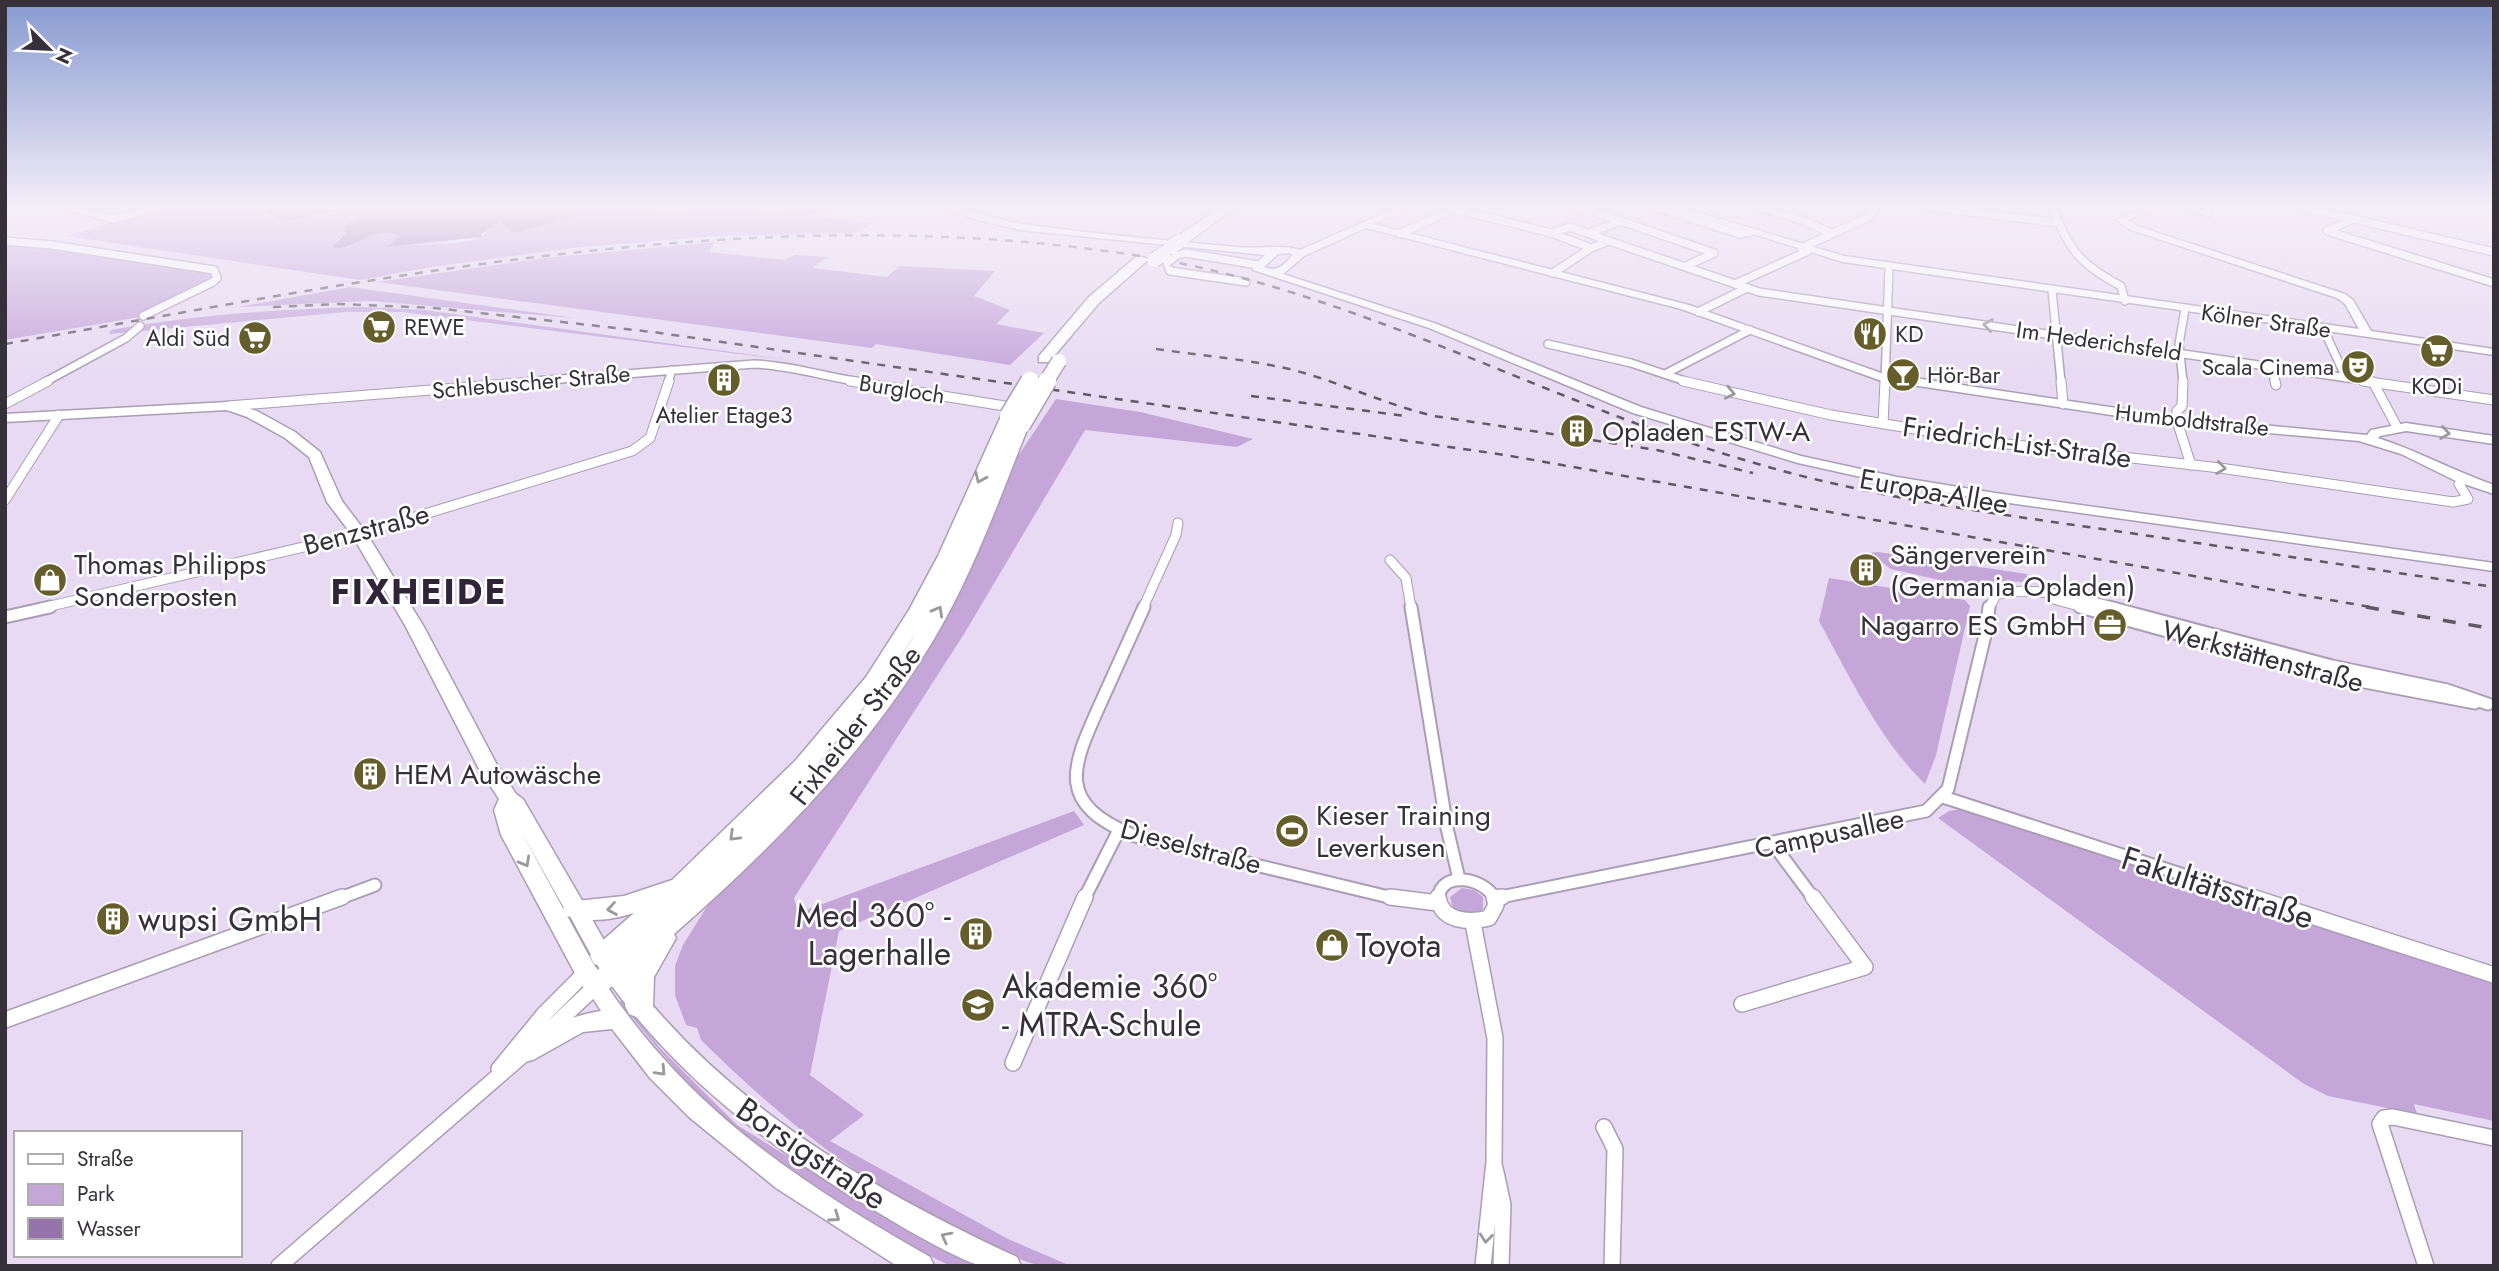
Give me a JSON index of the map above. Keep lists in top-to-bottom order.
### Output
{
  "streets": {
    "highway": ["Fixheider Straße"],
    "main road": [
      "Kölner Straße",
      "Schlebuscher Straße",
      "Humboldtstraße",
      "Europa-Allee",
      "Borsigstraße"
    ],
    "street": [
      "Im Hederichsfeld",
      "Burgloch",
      "Friedrich-List-Straße",
      "Benzstraße",
      "Werkstättenstraße",
      "Campusallee",
      "Dieselstraße",
      "Fakultätsstraße"
    ]
  },
  "crossings": [
    ["Schlebuscher Straße", "Burgloch"],
    ["Schlebuscher Straße", "Benzstraße"],
    ["Burgloch", "Fixheider Straße"],
    ["Humboldtstraße", "Friedrich-List-Straße"],
    ["Benzstraße", "Borsigstraße"],
    ["Werkstättenstraße", "Campusallee"],
    ["Werkstättenstraße", "Fakultätsstraße"],
    ["Fixheider Straße", "Borsigstraße"],
    ["Campusallee", "Dieselstraße"],
    ["Campusallee", "Fakultätsstraße"]
  ],
  "one_way": ["Friedrich-List-Straße"],
  "districts": ["FIXHEIDE"],
  "places": {
    "supermarket": ["REWE", "Aldi Süd", "KODi"],
    "restaurant": ["KD"],
    "theatre": ["Scala Cinema"],
    "bar": ["Hör-Bar"],
    "building": [
      "Atelier Etage3",
      "Opladen ESTW-A",
      "Sängerverein (Germania Opladen)",
      "HEM Autowäsche",
      "wupsi GmbH",
      "Med 360° - Lagerhalle"
    ],
    "shop": ["Thomas Philipps Sonderposten", "Toyota"],
    "office": ["Nagarro ES GmbH"],
    "sports": ["Kieser Training Leverkusen"],
    "school or university": ["Akademie 360° - MTRA-Schule"]
  },
  "legend": ["Straße", "Park", "Wasser"],
  "north": "bottom right"
}
